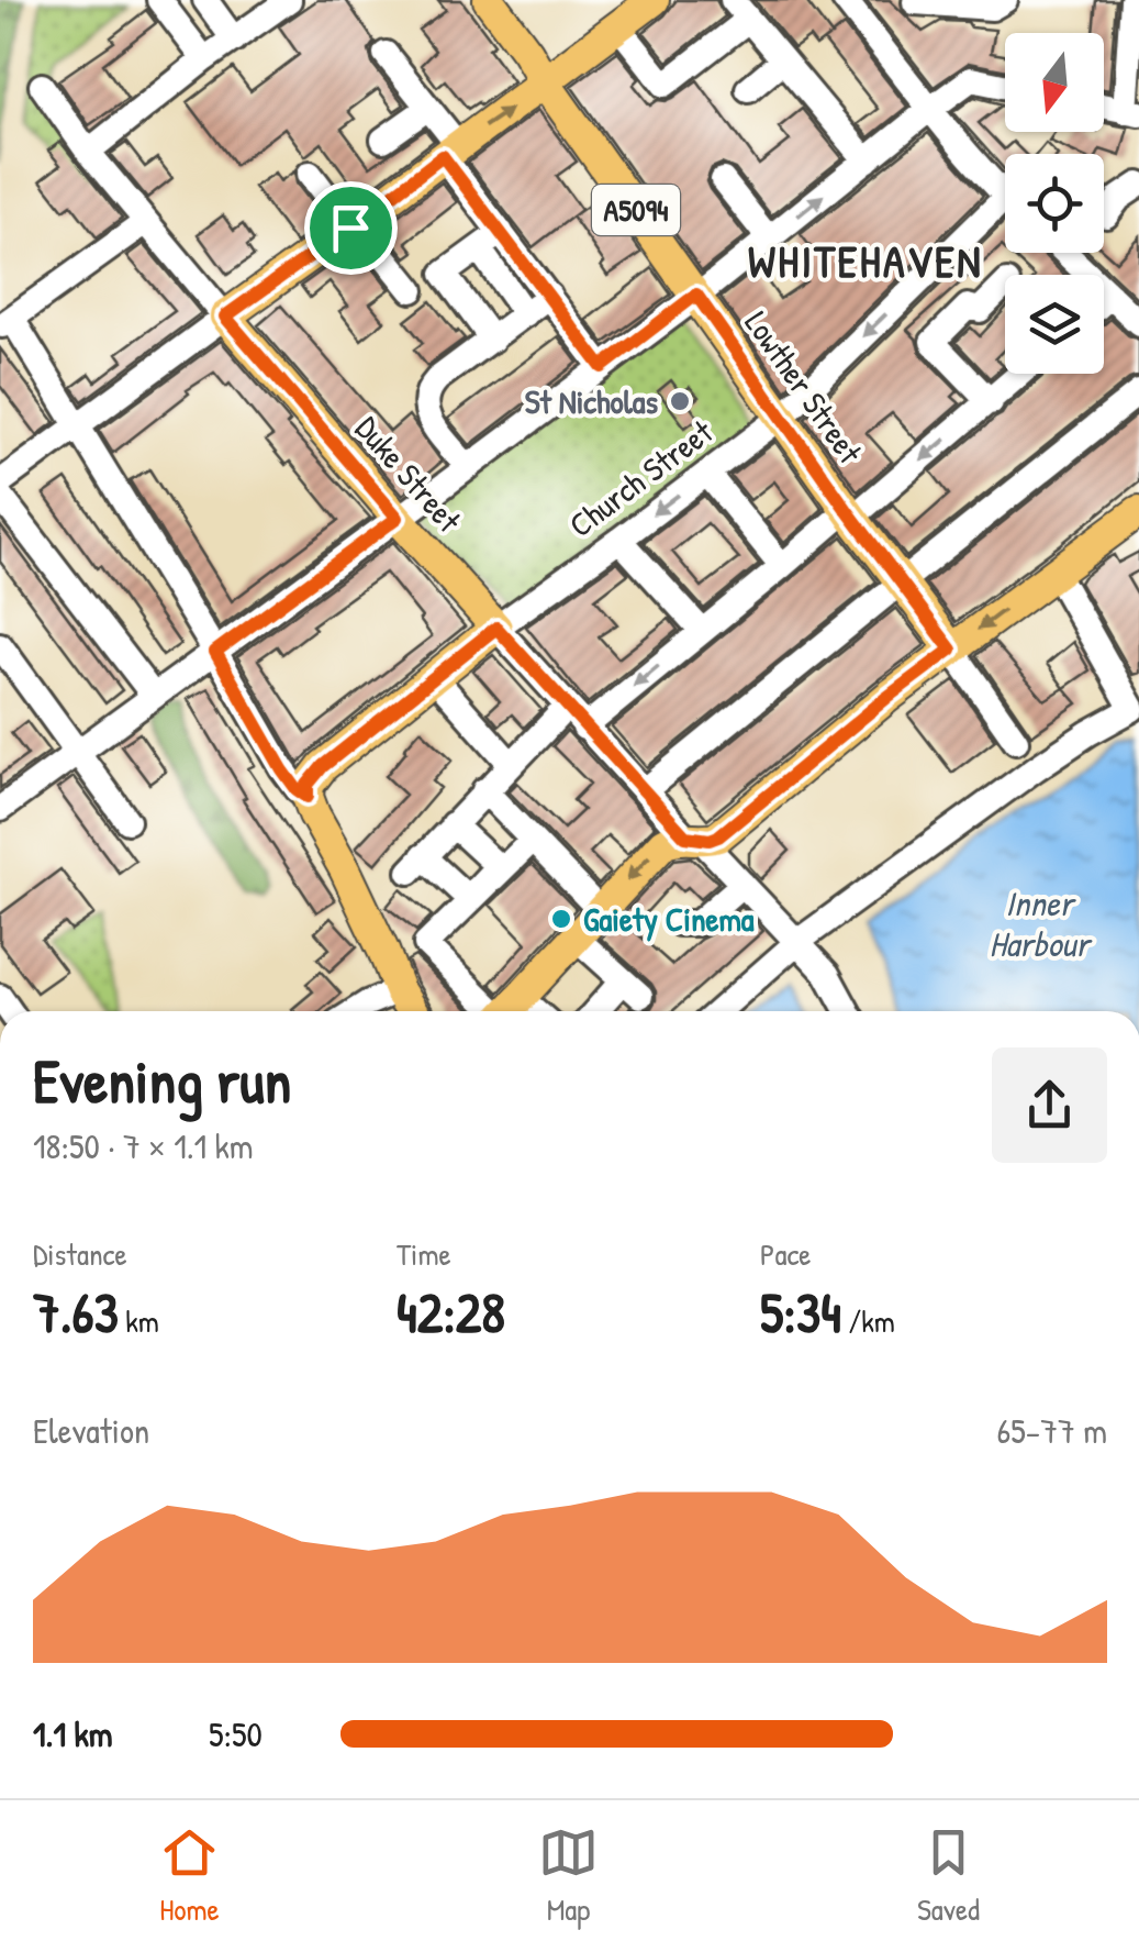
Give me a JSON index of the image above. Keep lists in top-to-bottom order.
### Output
{
  "streets": {
    "main road": [
      "A5094",
      "Lowther Street",
      "Duke Street",
      "Church Street"
    ]
  },
  "crossings": [
    ["Lowther Street", "Church Street"],
    ["Duke Street", "Church Street"]
  ],
  "districts": ["WHITEHAVEN"],
  "water": ["Inner Harbour"],
  "places": ["St Nicholas", "Gaiety Cinema"],
  "north": "bottom",
  "page": {
    "heading": ["Evening run", "18:50 · 7 × 1.1 km"],
    "stats": [
      ["Distance", "7.63 km"],
      ["Time", "42:28"],
      ["Pace", "5:34 /km"]
    ],
    "chart": ["Elevation", "65–77 m"],
    "list": [
      {
        "name": "1.1 km",
        "note": "5:50"
      }
    ],
    "tabs": ["Home", "Map", "Saved"]
  }
}
